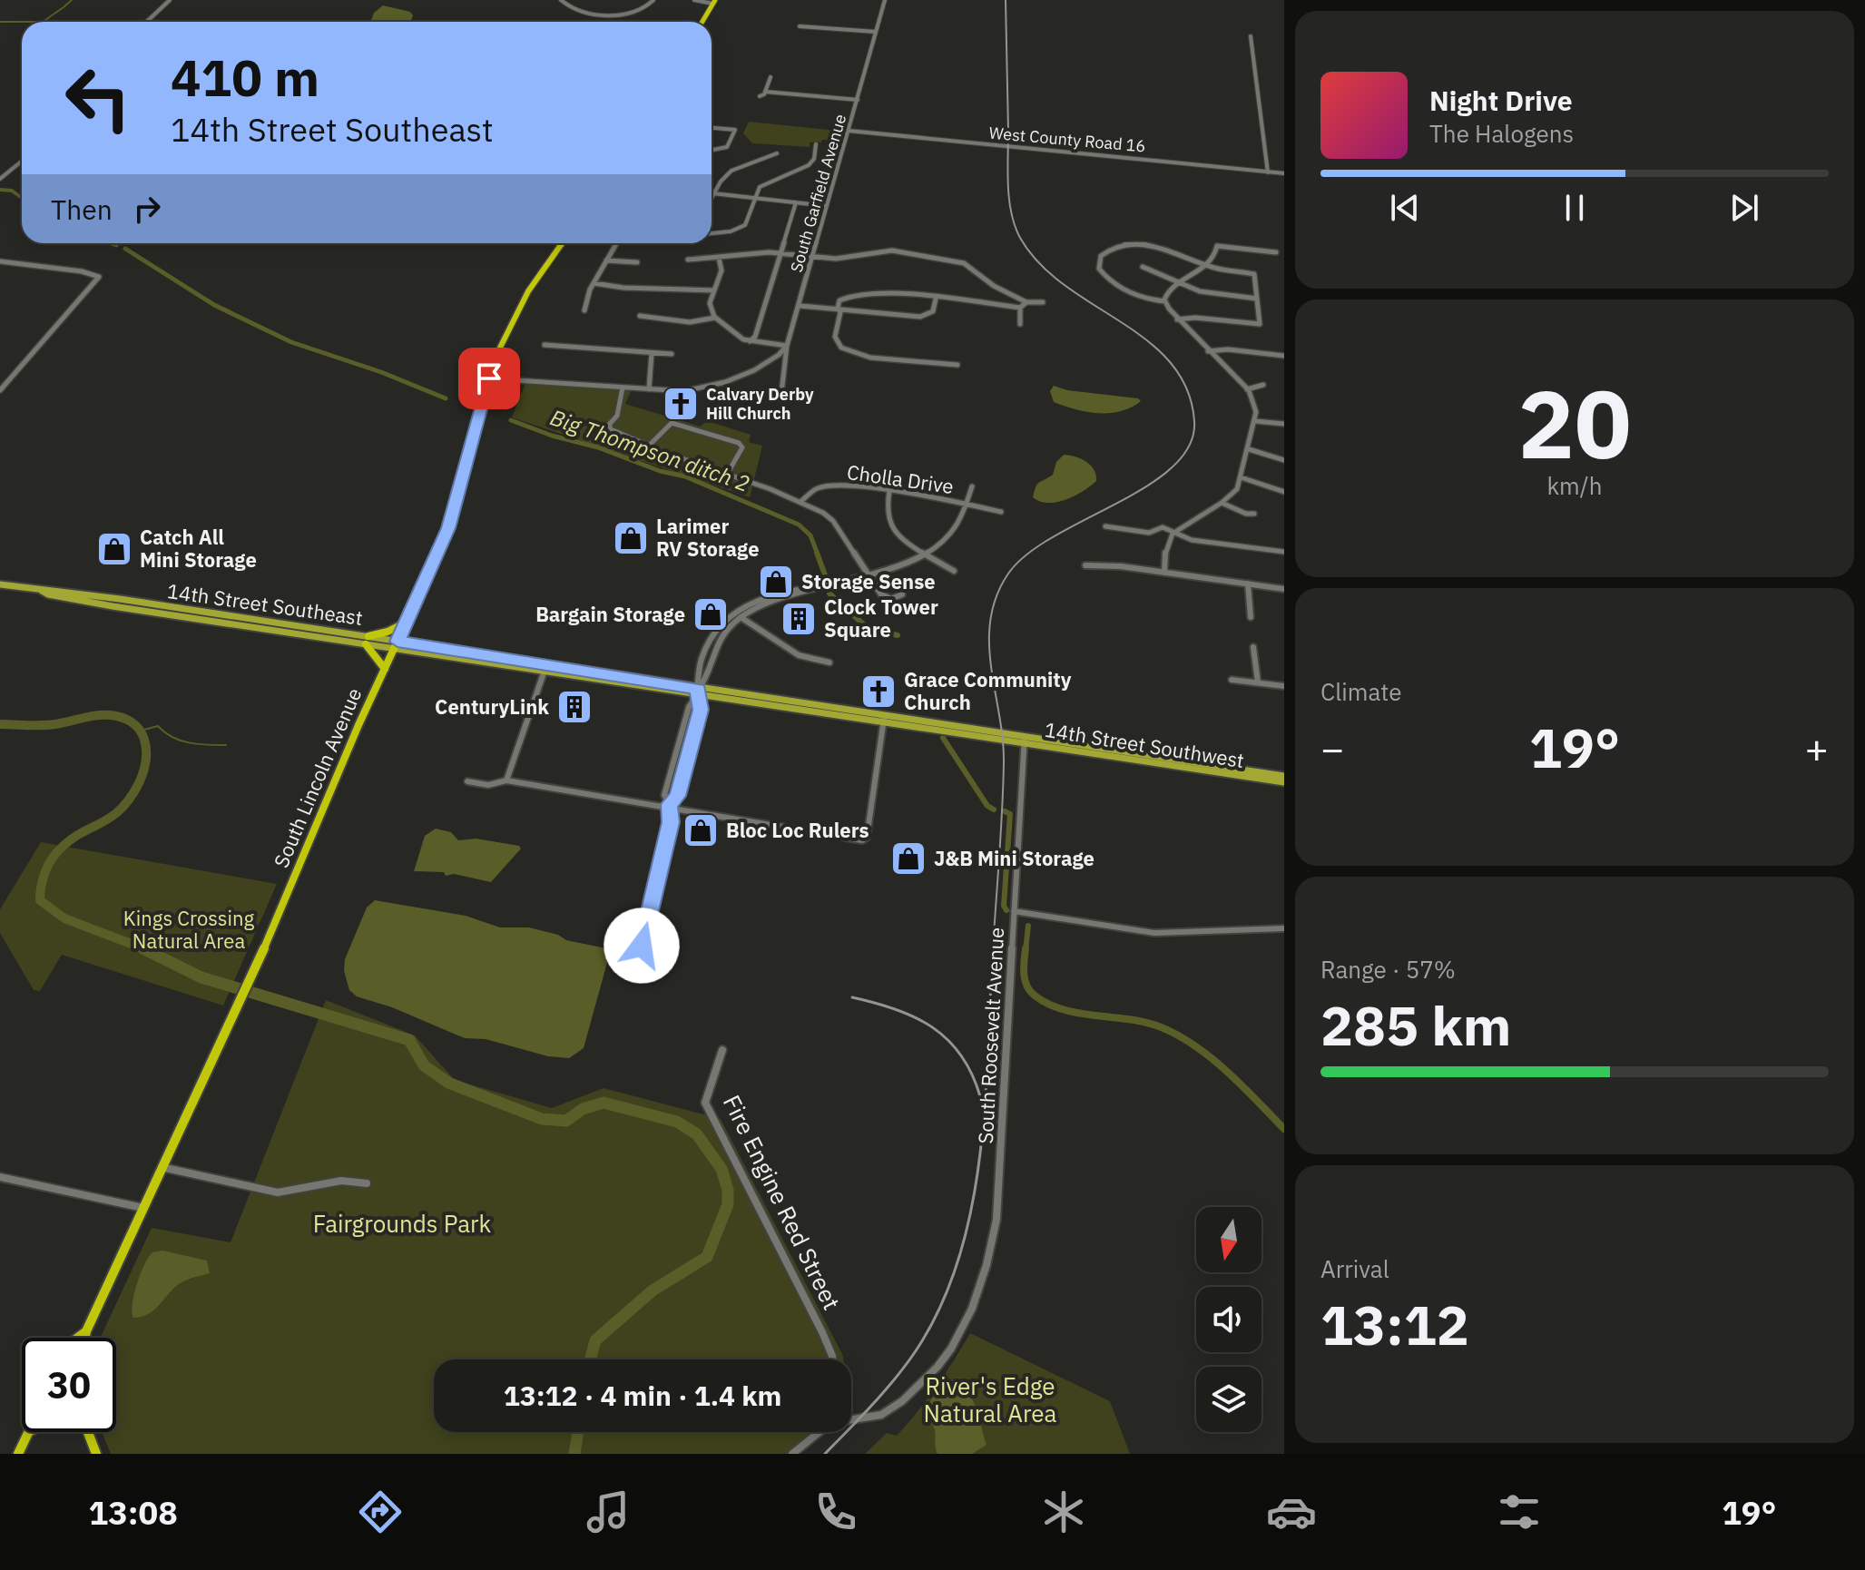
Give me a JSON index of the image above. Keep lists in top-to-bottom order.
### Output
{
  "streets": {
    "highway": ["South Lincoln Avenue"],
    "main road": ["14th Street Southeast", "14th Street Southwest"],
    "street": [
      "West County Road 16",
      "South Garfield Avenue",
      "Cholla Drive",
      "South Roosevelt Avenue",
      "Fire Engine Red Street"
    ]
  },
  "crossings": [
    ["West County Road 16", "South Garfield Avenue"],
    ["14th Street Southeast", "14th Street Southwest"],
    ["14th Street Southeast", "South Lincoln Avenue"],
    ["14th Street Southwest", "South Roosevelt Avenue"]
  ],
  "water": ["Big Thompson ditch 2"],
  "parks": ["Kings Crossing Natural Area", "Fairgrounds Park", "River's Edge Natural Area"],
  "places": {
    "church": ["Calvary Derby Hill Church", "Grace Community Church"],
    "shop": [
      "Larimer RV Storage",
      "Catch All Mini Storage",
      "Storage Sense",
      "Bargain Storage",
      "Bloc Loc Rulers",
      "J&B Mini Storage"
    ],
    "building": ["Clock Tower Square", "CenturyLink"]
  },
  "north": "bottom",
  "page": {
    "turn": ["410 m", "14th Street Southeast"],
    "song": ["Night Drive", "The Halogens"],
    "then": "Then",
    "tile": [
      ["20", "km/h"],
      "Climate",
      ["Range · 57%", "285 km"],
      ["Arrival", "13:12"]
    ],
    "heat": ["−", "19°", "+"],
    "limit": "30",
    "trip": "13:12 · 4 min · 1.4 km",
    "tabs": ["13:08", "19°"]
  }
}
